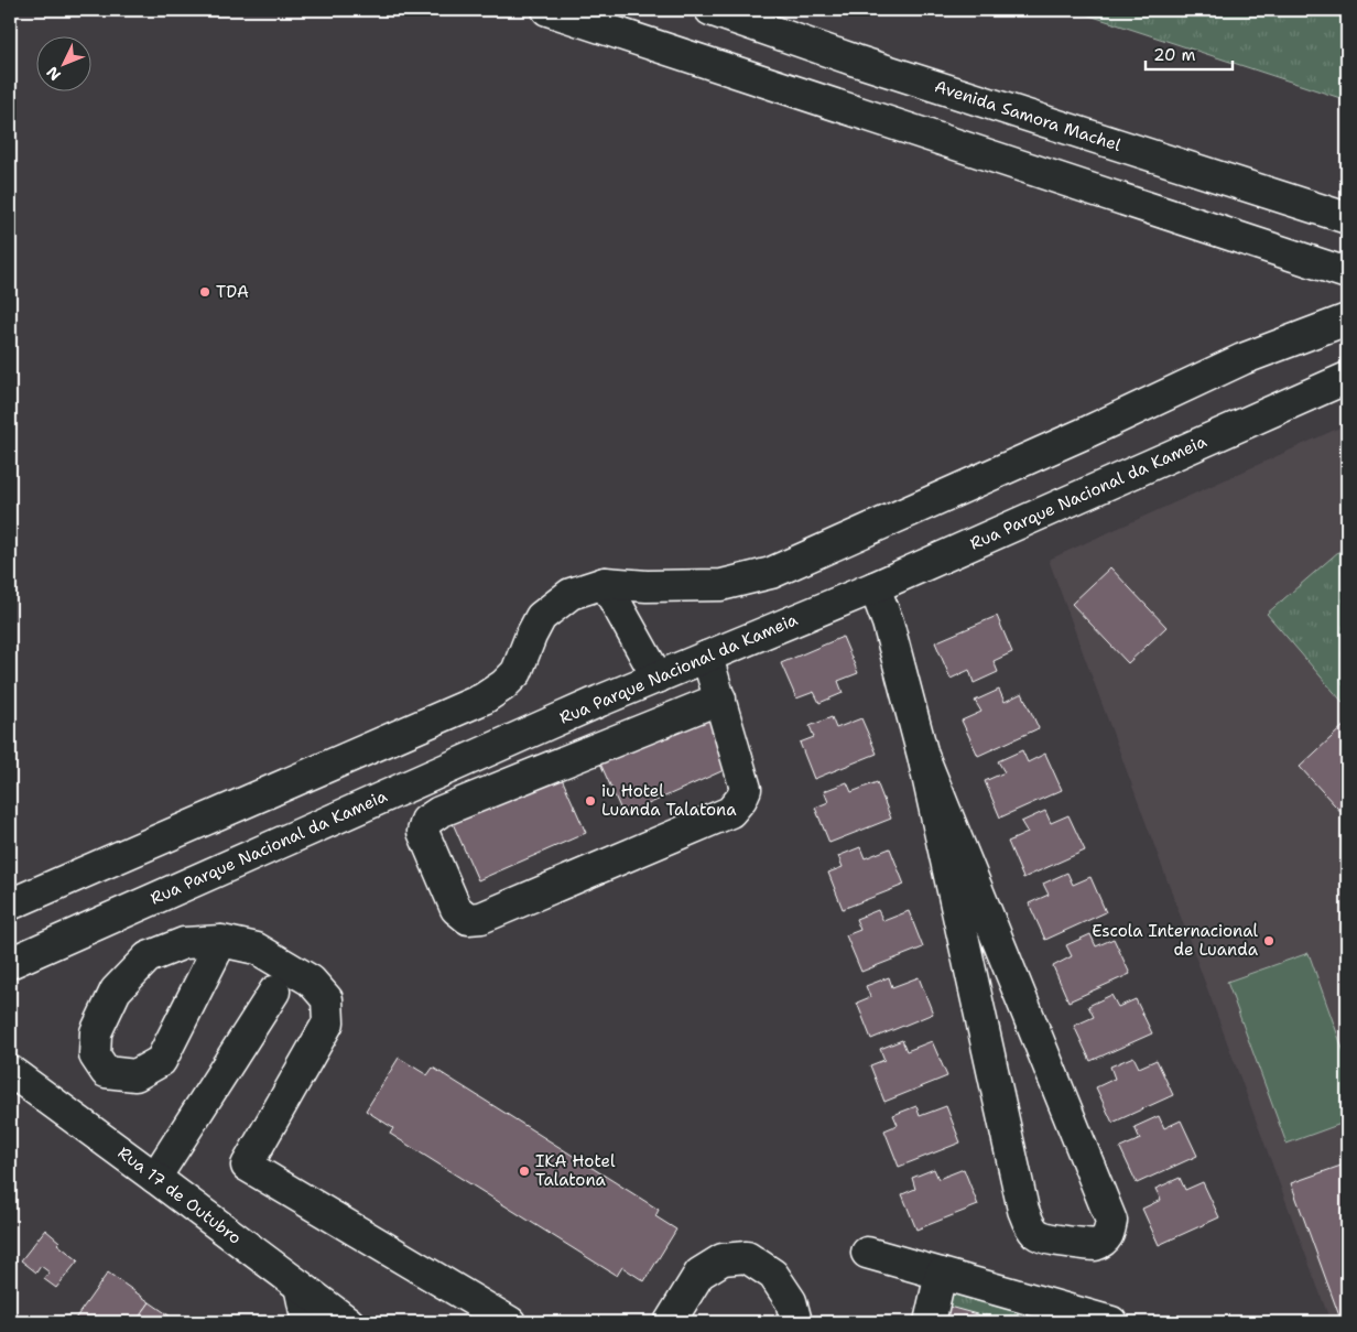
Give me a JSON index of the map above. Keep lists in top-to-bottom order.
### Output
{
  "streets": {
    "street": ["Avenida Samora Machel", "Rua Parque Nacional da Kameia", "Rua 17 de Outubro"]
  },
  "places": [
    "TDA",
    "iu Hotel Luanda Talatona",
    "Escola Internacional de Luanda",
    "IKA Hotel Talatona"
  ],
  "scale_bar": "20 m",
  "north": "bottom left"
}
